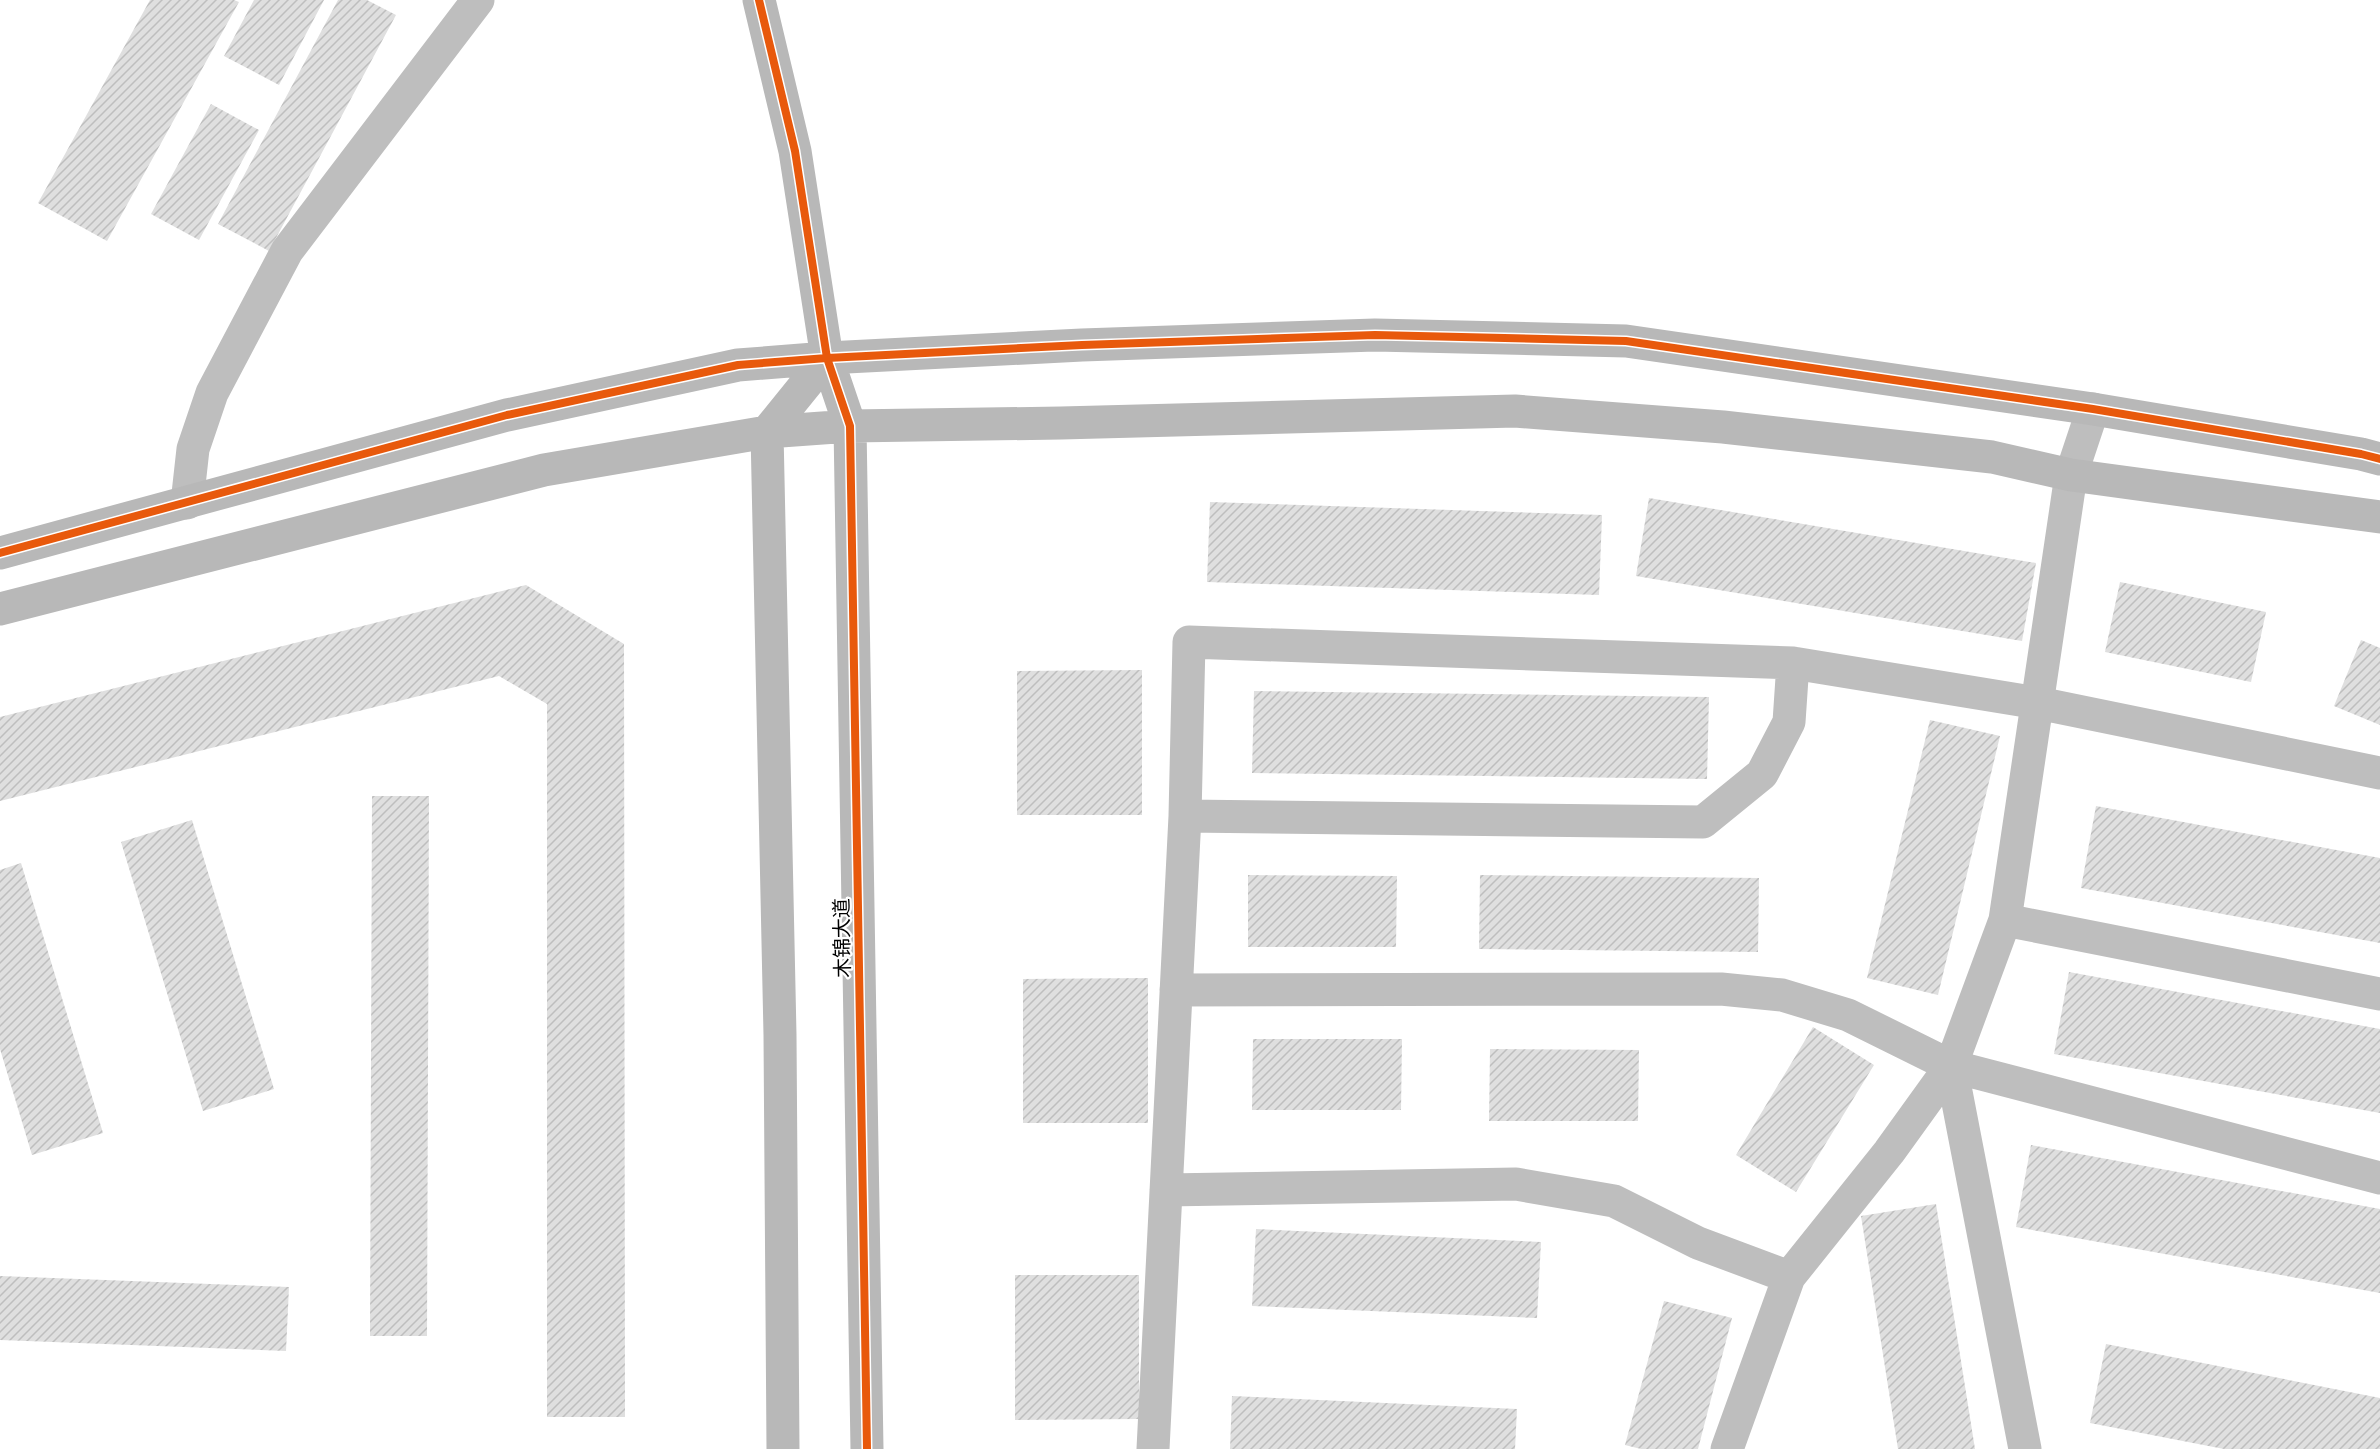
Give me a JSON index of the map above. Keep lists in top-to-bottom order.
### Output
{
  "streets": {
    "street": ["木锦大道"]
  }
}
